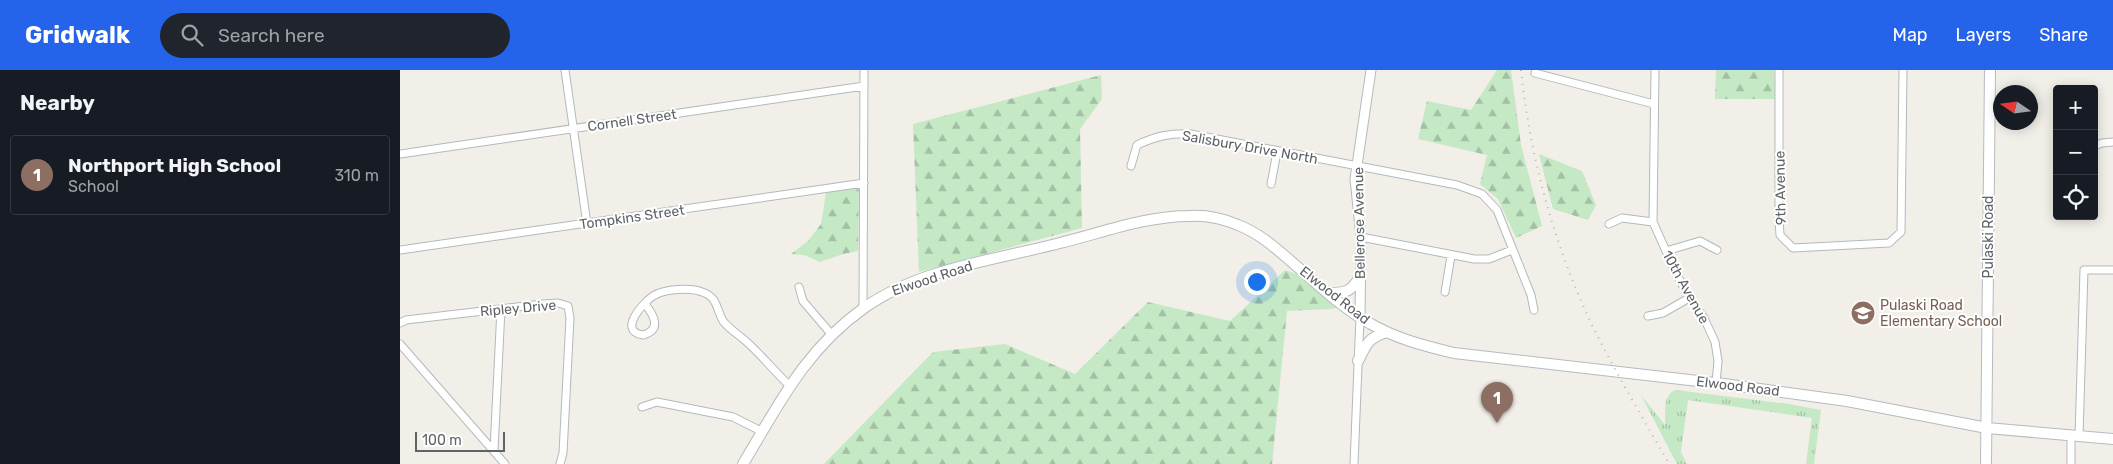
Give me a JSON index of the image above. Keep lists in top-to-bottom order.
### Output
{
  "streets": {
    "main road": ["Pulaski Road", "Elwood Road"],
    "street": [
      "Cornell Street",
      "Salisbury Drive North",
      "9th Avenue",
      "Tompkins Street",
      "Bellerose Avenue",
      "10th Avenue",
      "Ripley Drive"
    ]
  },
  "crossings": [
    ["Salisbury Drive North", "Bellerose Avenue"],
    ["Bellerose Avenue", "Elwood Road"],
    ["Pulaski Road", "Elwood Road"],
    ["Elwood Road", "10th Avenue"]
  ],
  "places": {
    "school or university": ["Pulaski Road Elementary School"]
  },
  "scale_bar": "100 m",
  "north": "left",
  "page": {
    "header": "Gridwalk",
    "search": "Search here",
    "nav": ["Map", "Layers", "Share"],
    "heading": "Nearby",
    "map_buttons": ["+", "−"],
    "list": [
      {
        "mark": "1",
        "name": "Northport High School",
        "note": "School",
        "value": "310 m"
      }
    ],
    "pins": "1",
    "scale": "100 m"
  }
}
